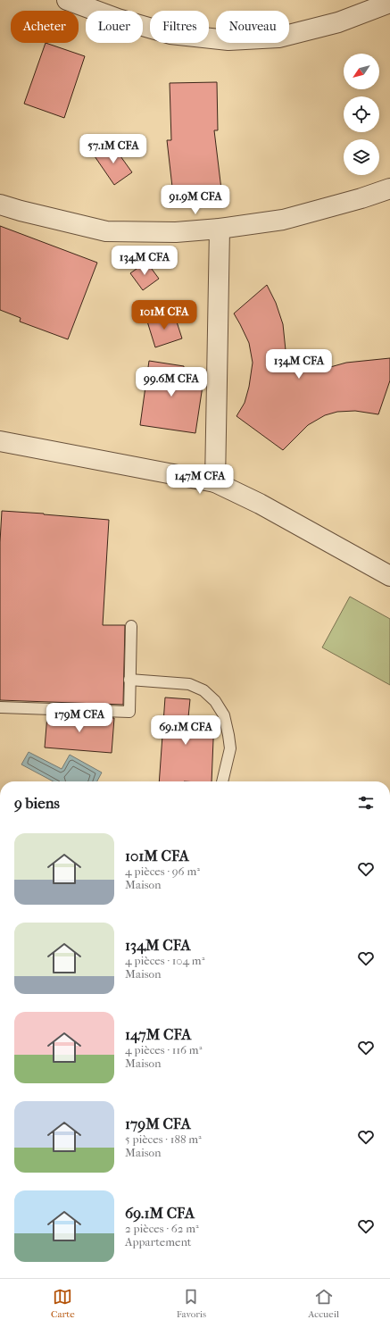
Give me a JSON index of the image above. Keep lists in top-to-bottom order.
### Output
{
  "north": "bottom left",
  "page": {
    "chip": [
      "Acheter",
      "Louer",
      "Filtres",
      "Nouveau"
    ],
    "price": [
      "57.1M CFA",
      "91.9M CFA",
      "134M CFA",
      "101M CFA",
      "134M CFA",
      "99.6M CFA",
      "147M CFA",
      "179M CFA",
      "69.1M CFA"
    ],
    "heading": "9 biens",
    "list": [
      {
        "name": "101M CFA",
        "note": "4 pièces · 96 m² · Maison"
      },
      {
        "name": "134M CFA",
        "note": "4 pièces · 104 m² · Maison"
      },
      {
        "name": "147M CFA",
        "note": "4 pièces · 116 m² · Maison"
      },
      {
        "name": "179M CFA",
        "note": "5 pièces · 188 m² · Maison"
      },
      {
        "name": "69.1M CFA",
        "note": "2 pièces · 62 m² · Appartement"
      }
    ],
    "tabs": ["Carte", "Favoris", "Accueil"]
  }
}
